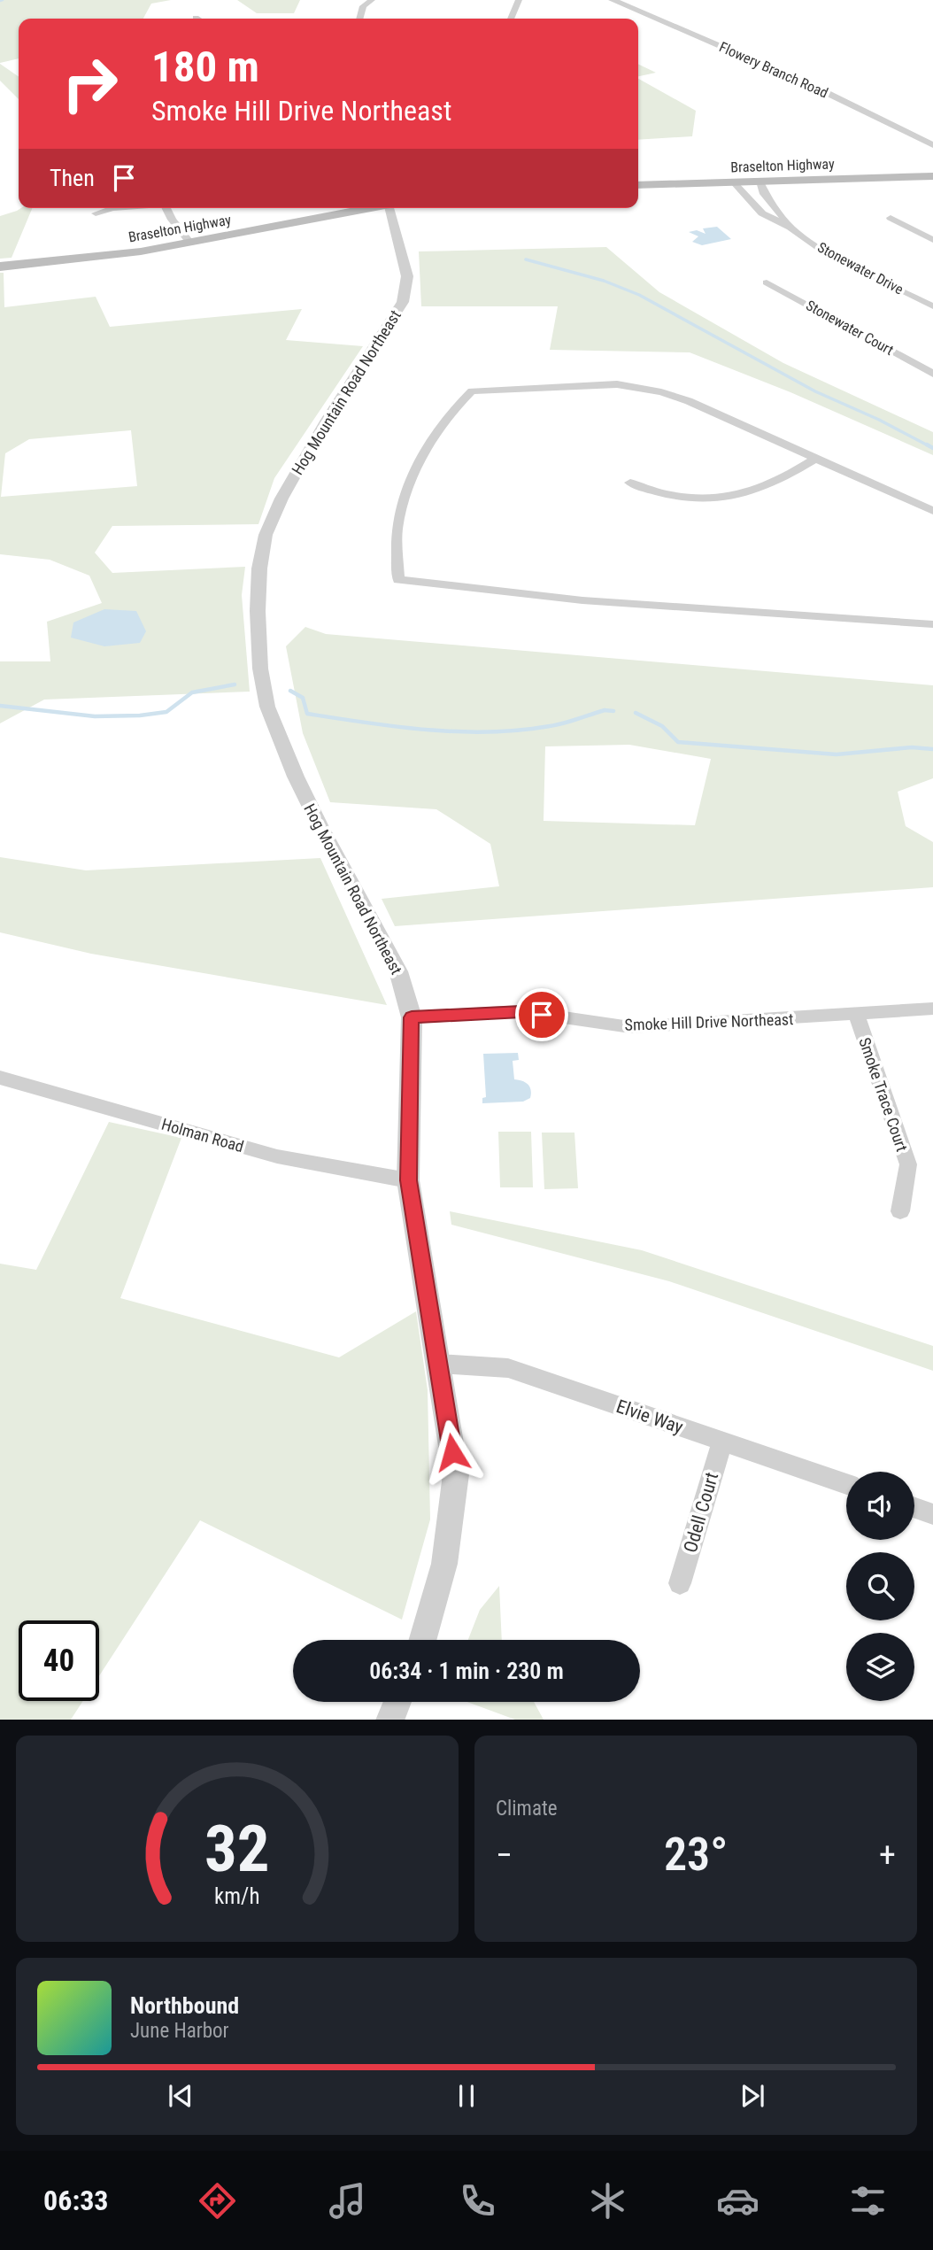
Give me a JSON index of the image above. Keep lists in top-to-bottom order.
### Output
{
  "streets": {
    "main road": ["Braselton Highway"],
    "street": [
      "Flowery Branch Road",
      "Stonewater Drive",
      "Stonewater Court",
      "Hog Mountain Road Northeast",
      "Smoke Hill Drive Northeast",
      "Smoke Trace Court",
      "Holman Road",
      "Elvie Way",
      "Odell Court"
    ]
  },
  "crossings": [
    ["Braselton Highway", "Stonewater Drive"],
    ["Hog Mountain Road Northeast", "Smoke Hill Drive Northeast"],
    ["Hog Mountain Road Northeast", "Holman Road"],
    ["Hog Mountain Road Northeast", "Elvie Way"],
    ["Smoke Hill Drive Northeast", "Smoke Trace Court"],
    ["Elvie Way", "Odell Court"]
  ],
  "page": {
    "turn": ["180 m", "Smoke Hill Drive Northeast"],
    "then": "Then",
    "limit": "40",
    "trip": "06:34 · 1 min · 230 m",
    "tile": "Climate",
    "heat": ["−", "23°", "+"],
    "song": ["Northbound", "June Harbor"],
    "tabs": "06:33",
    "gauge": ["32", "km/h"]
  }
}
